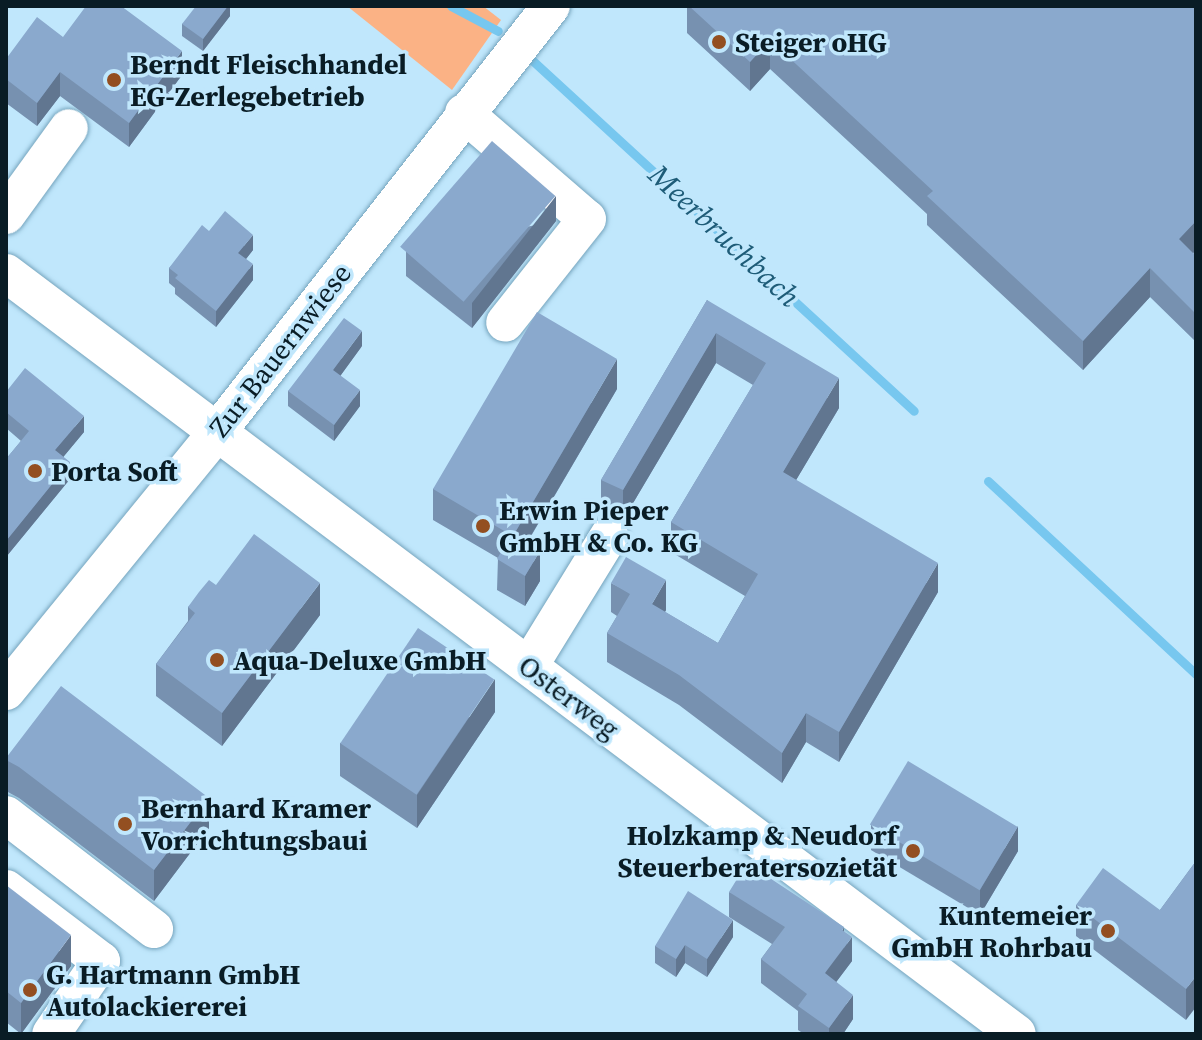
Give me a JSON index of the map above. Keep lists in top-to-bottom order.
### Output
{
  "streets": {
    "street": ["Zur Bauernwiese", "Osterweg"]
  },
  "crossings": [
    ["Zur Bauernwiese", "Osterweg"]
  ],
  "water": ["Meerbruchbach"],
  "places": [
    "Steiger oHG",
    "Berndt Fleischhandel EG-Zerlegebetrieb",
    "Porta Soft",
    "Erwin Pieper GmbH & Co. KG",
    "Aqua-Deluxe GmbH",
    "Bernhard Kramer Vorrichtungsbaui",
    "Holzkamp & Neudorf Steuerberatersozietät",
    "Kuntemeier GmbH Rohrbau",
    "G. Hartmann GmbH Autolackiererei"
  ]
}
